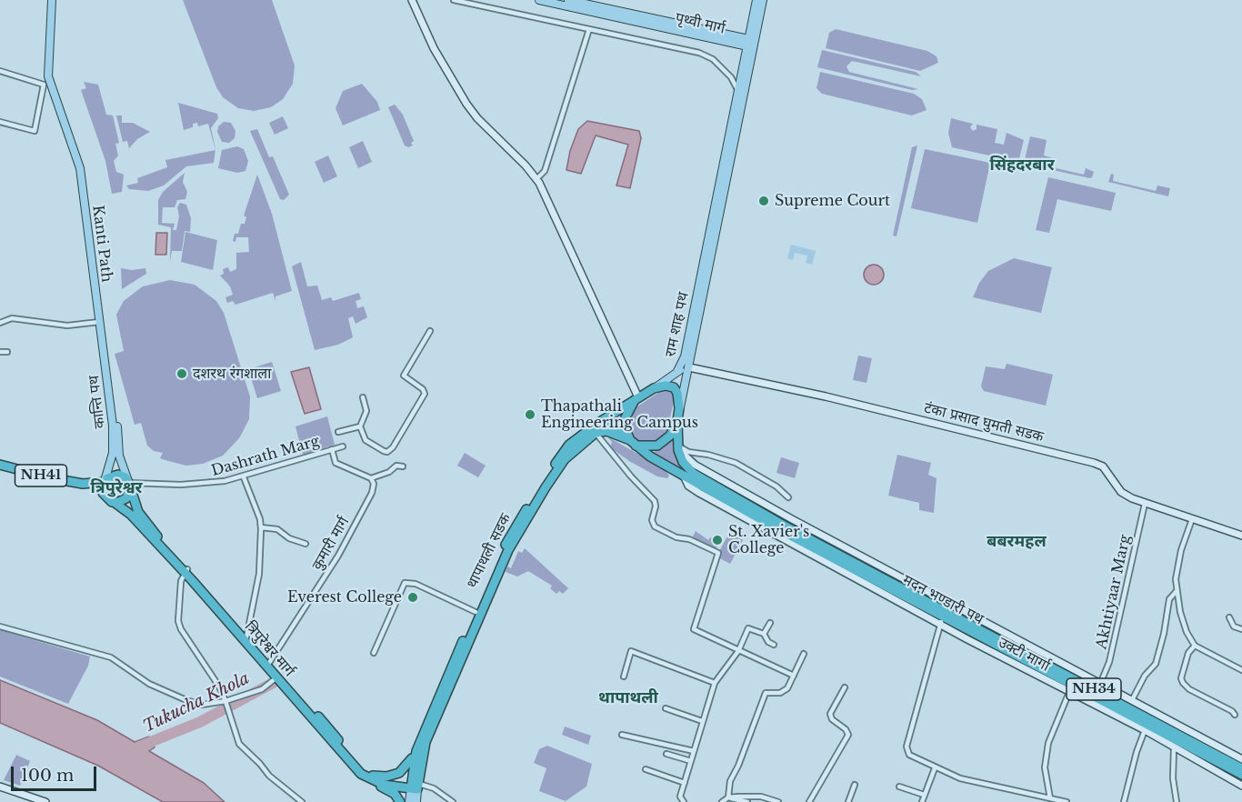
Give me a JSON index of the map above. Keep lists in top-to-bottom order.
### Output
{
  "streets": {
    "highway": [
      "NH41",
      "थापाथली सडक",
      "मदन भण्डारी पथ",
      "त्रिपुरेश्वर मार्ग",
      "NH34"
    ],
    "main road": [
      "पृथ्वी मार्ग",
      "Kanti Path",
      "राम शाह पथ",
      "कान्ति पथ"
    ],
    "street": [
      "टंका प्रसाद घुमती सडक",
      "Dashrath Marg",
      "कुमारी मार्ग",
      "Akhtiyaar Marg",
      "उक्टी मार्गा"
    ]
  },
  "crossings": [
    ["पृथ्वी मार्ग", "राम शाह पथ"],
    ["Kanti Path", "कान्ति पथ"],
    ["राम शाह पथ", "टंका प्रसाद घुमती सडक"],
    ["कान्ति पथ", "Dashrath Marg"],
    ["कान्ति पथ", "त्रिपुरेश्वर मार्ग"],
    ["टंका प्रसाद घुमती सडक", "Akhtiyaar Marg"],
    ["Dashrath Marg", "त्रिपुरेश्वर मार्ग"],
    ["कुमारी मार्ग", "त्रिपुरेश्वर मार्ग"],
    ["थापाथली सडक", "मदन भण्डारी पथ"],
    ["मदन भण्डारी पथ", "उक्टी मार्गा"]
  ],
  "districts": [
    "सिंहदरबार",
    "त्रिपुरेश्वर",
    "बबरमहल",
    "थापाथली"
  ],
  "water": ["Tukucha Khola"],
  "places": [
    "Supreme Court",
    "दशरथ रंगशाला",
    "Thapathali Engineering Campus",
    "St. Xavier's College",
    "Everest College"
  ],
  "scale_bar": "100 m"
}
